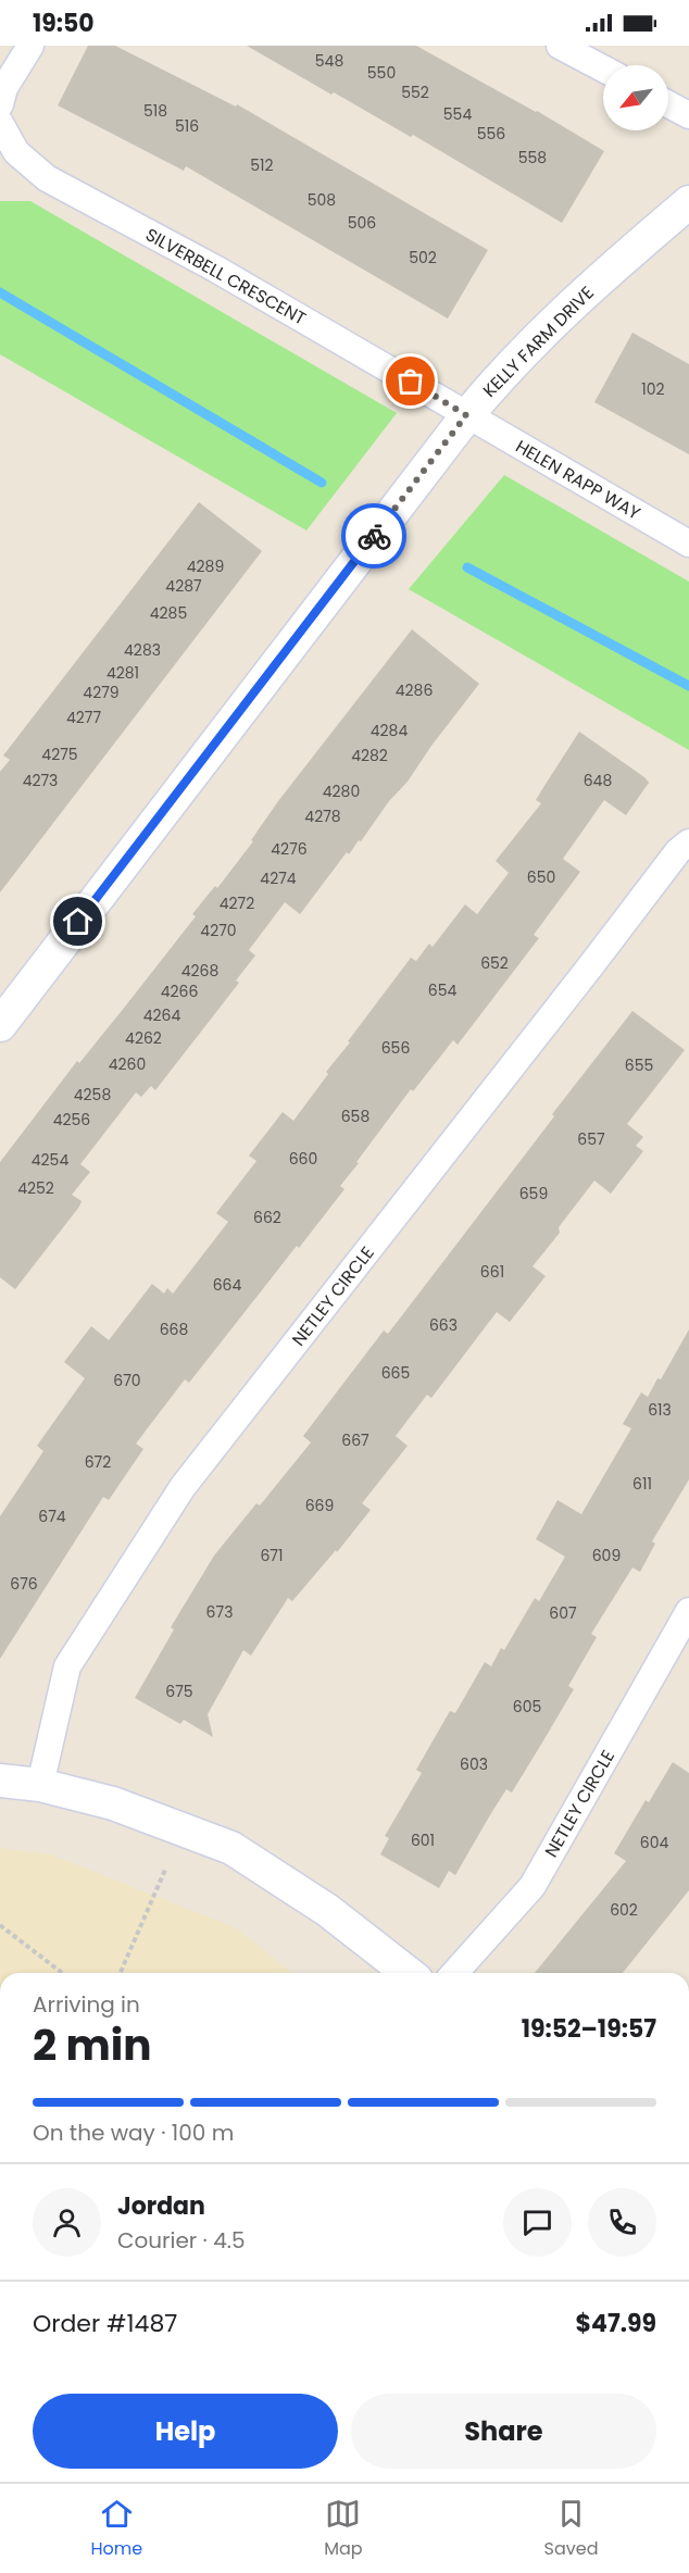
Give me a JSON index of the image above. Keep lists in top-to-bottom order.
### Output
{
  "streets": {
    "street": [
      "SILVERBELL CRESCENT",
      "KELLY FARM DRIVE",
      "HELEN RAPP WAY",
      "NETLEY CIRCLE"
    ]
  },
  "crossings": [
    ["SILVERBELL CRESCENT", "KELLY FARM DRIVE"],
    ["SILVERBELL CRESCENT", "HELEN RAPP WAY"],
    ["KELLY FARM DRIVE", "HELEN RAPP WAY"]
  ],
  "house_numbers": [
    "548",
    "550",
    "552",
    "518",
    "554",
    "516",
    "556",
    "558",
    "512",
    "508",
    "506",
    "502",
    "102",
    "4289",
    "4287",
    "4285",
    "4283",
    "4281",
    "4286",
    "4279",
    "4277",
    "4284",
    "4275",
    "4282",
    "4273",
    "648",
    "4280",
    "4278",
    "4276",
    "650",
    "4274",
    "4272",
    "4270",
    "652",
    "4268",
    "654",
    "4266",
    "4264",
    "4262",
    "656",
    "4260",
    "655",
    "4258",
    "658",
    "4256",
    "657",
    "660",
    "4254",
    "4252",
    "659",
    "662",
    "661",
    "664",
    "663",
    "668",
    "665",
    "670",
    "613",
    "667",
    "672",
    "611",
    "669",
    "674",
    "671",
    "609",
    "676",
    "673",
    "607",
    "675",
    "605",
    "603",
    "601",
    "604",
    "602"
  ],
  "north": "bottom left",
  "page": {
    "status": "19:50",
    "heading": ["2 min", "Arriving in", "19:52–19:57"],
    "panel": [
      "Jordan",
      "Courier · 4.5",
      "Order #1487",
      "$47.99"
    ],
    "bar": "On the way · 100 m",
    "buttons": ["Help", "Share"],
    "tabs": ["Home", "Map", "Saved"]
  }
}
